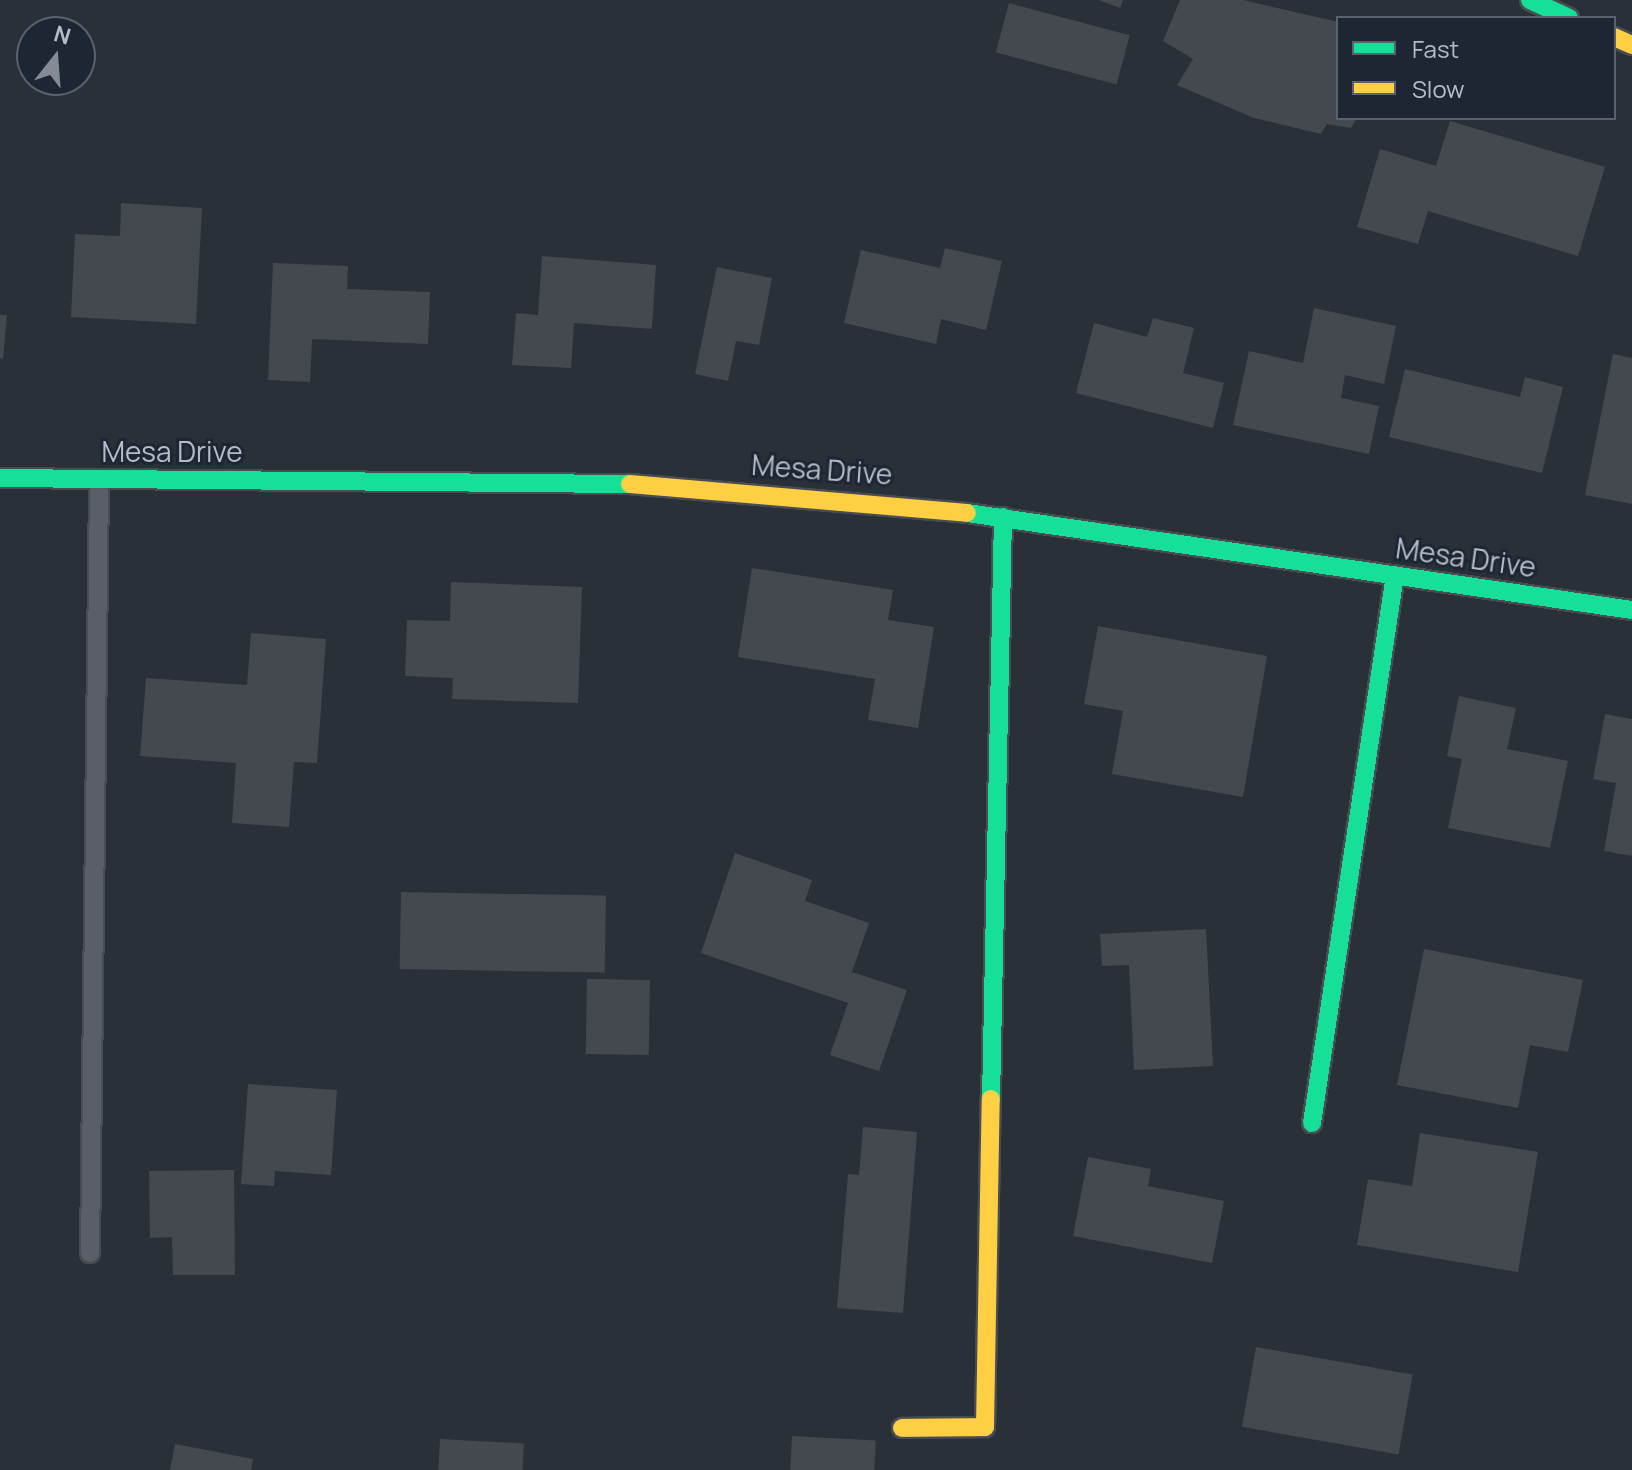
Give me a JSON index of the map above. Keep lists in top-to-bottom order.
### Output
{
  "streets": {
    "street": ["Mesa Drive"]
  },
  "legend": ["Fast", "Slow"],
  "north": "top"
}
